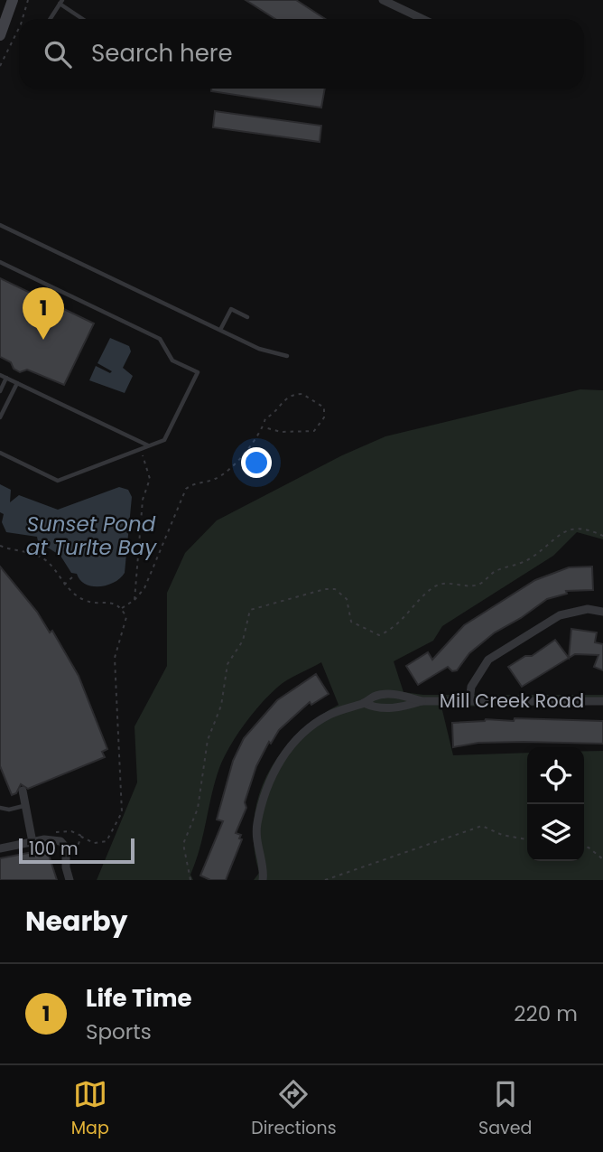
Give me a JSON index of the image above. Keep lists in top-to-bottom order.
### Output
{
  "streets": {
    "street": ["Mill Creek Road"]
  },
  "water": ["Sunset Pond at Turlte Bay"],
  "scale_bar": "100 m",
  "page": {
    "search": "Search here",
    "pins": "1",
    "scale": "100 m",
    "heading": "Nearby",
    "list": [
      {
        "mark": "1",
        "name": "Life Time",
        "note": "Sports",
        "value": "220 m"
      }
    ],
    "nav": ["Map", "Directions", "Saved"]
  }
}
